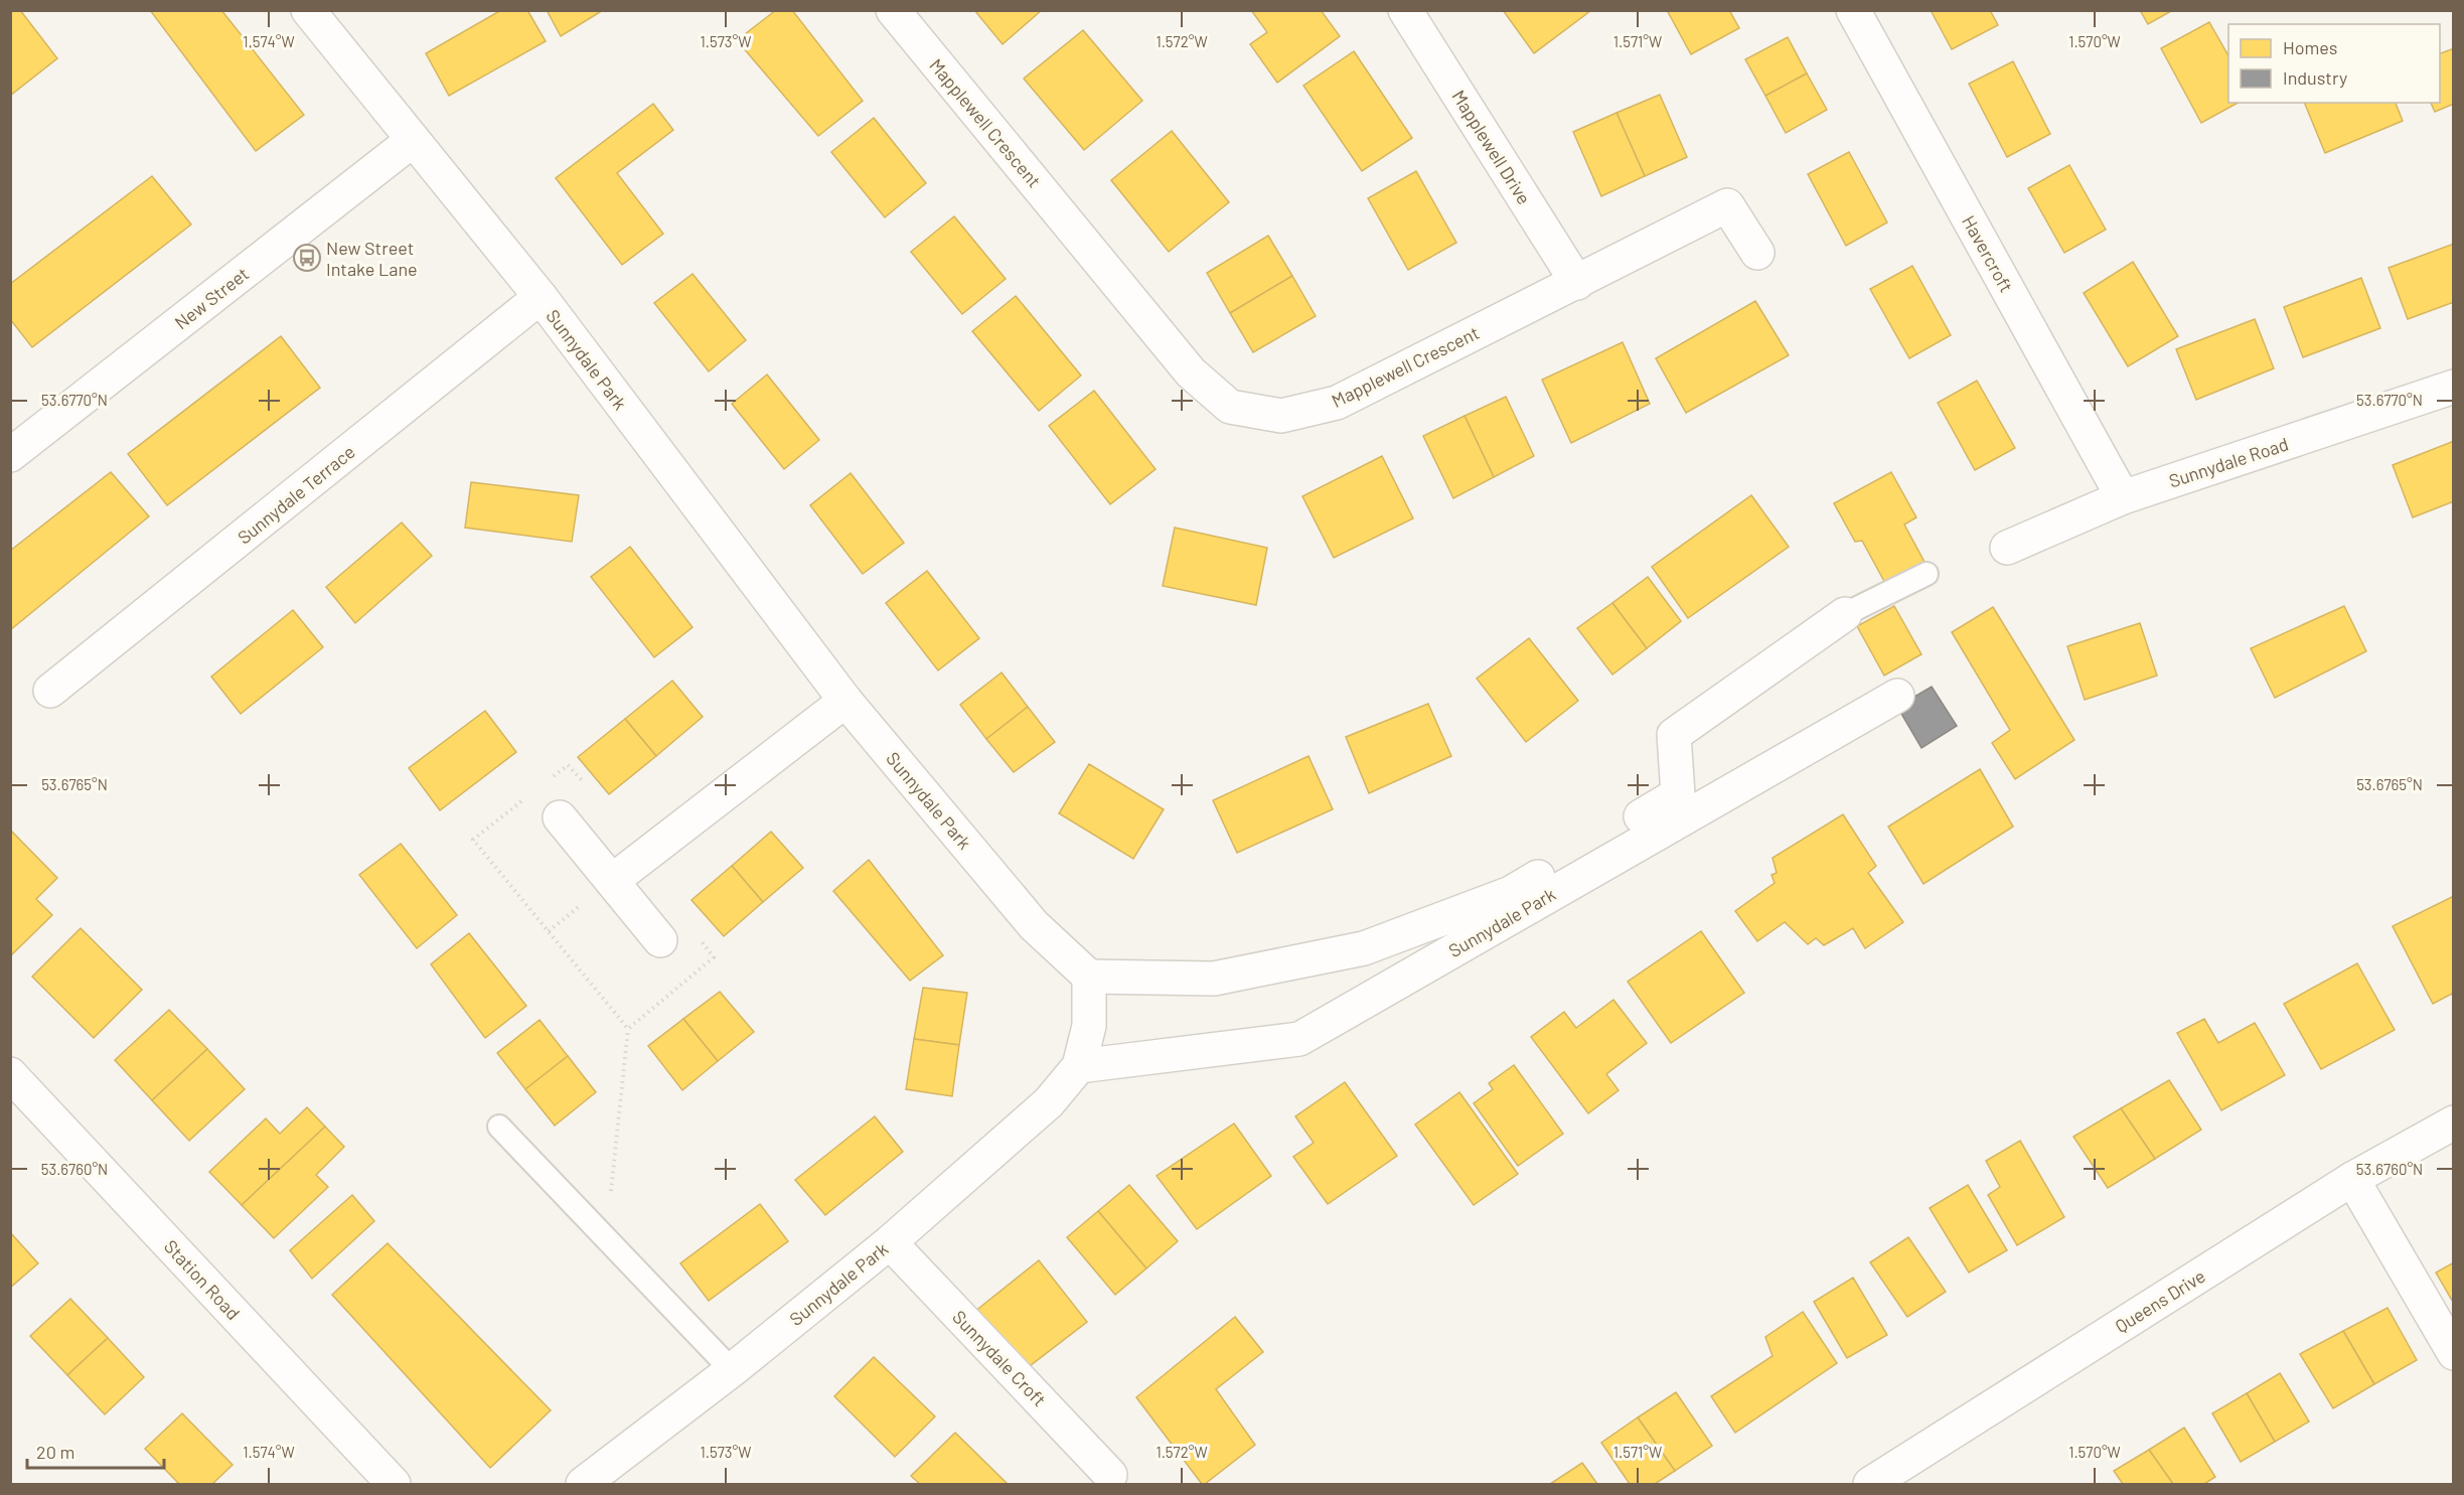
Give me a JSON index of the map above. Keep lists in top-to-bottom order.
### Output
{
  "streets": {
    "street": [
      "Mapplewell Crescent",
      "Mapplewell Drive",
      "Havercroft",
      "New Street",
      "Sunnydale Park",
      "Sunnydale Road",
      "Sunnydale Terrace",
      "Station Road",
      "Queens Drive",
      "Sunnydale Croft"
    ]
  },
  "crossings": [
    ["Mapplewell Crescent", "Mapplewell Drive"],
    ["Havercroft", "Sunnydale Road"],
    ["New Street", "Sunnydale Park"],
    ["Sunnydale Park", "Sunnydale Terrace"],
    ["Sunnydale Park", "Sunnydale Croft"]
  ],
  "places": {
    "bus stop": ["New Street Intake Lane"]
  },
  "legend": ["Homes", "Industry"],
  "scale_bar": "20 m",
  "coordinates": [
    "1.574°W",
    "1.573°W",
    "1.572°W",
    "1.571°W",
    "1.570°W",
    "53.6770°N",
    "53.6765°N",
    "53.6760°N"
  ]
}
